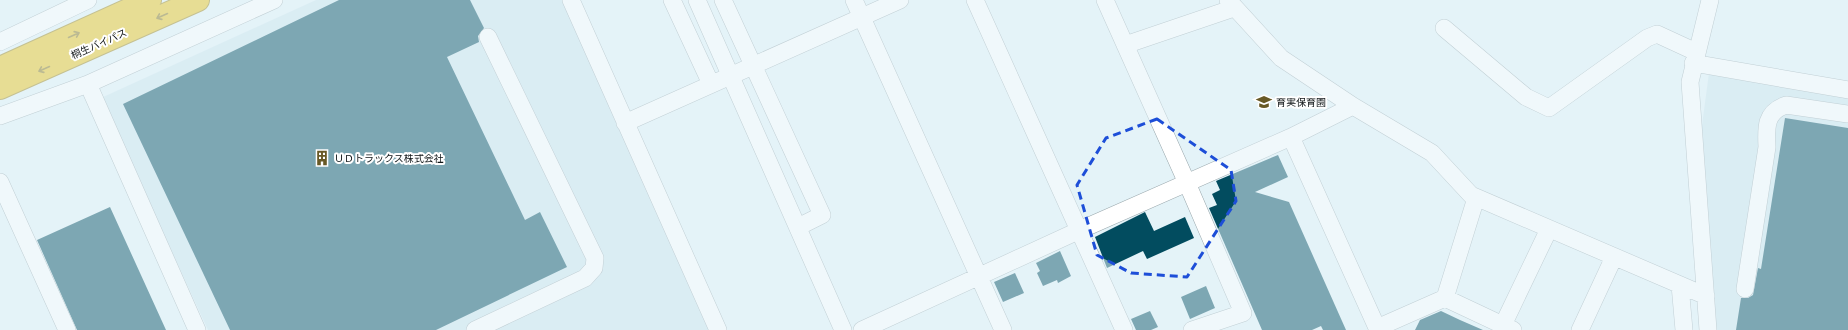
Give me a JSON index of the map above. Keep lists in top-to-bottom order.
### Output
{
  "streets": {
    "highway": ["桐生バイパス"]
  },
  "places": {
    "school or university": ["育実保育園"],
    "building": ["ＵＤトラックス株式会社"]
  }
}
